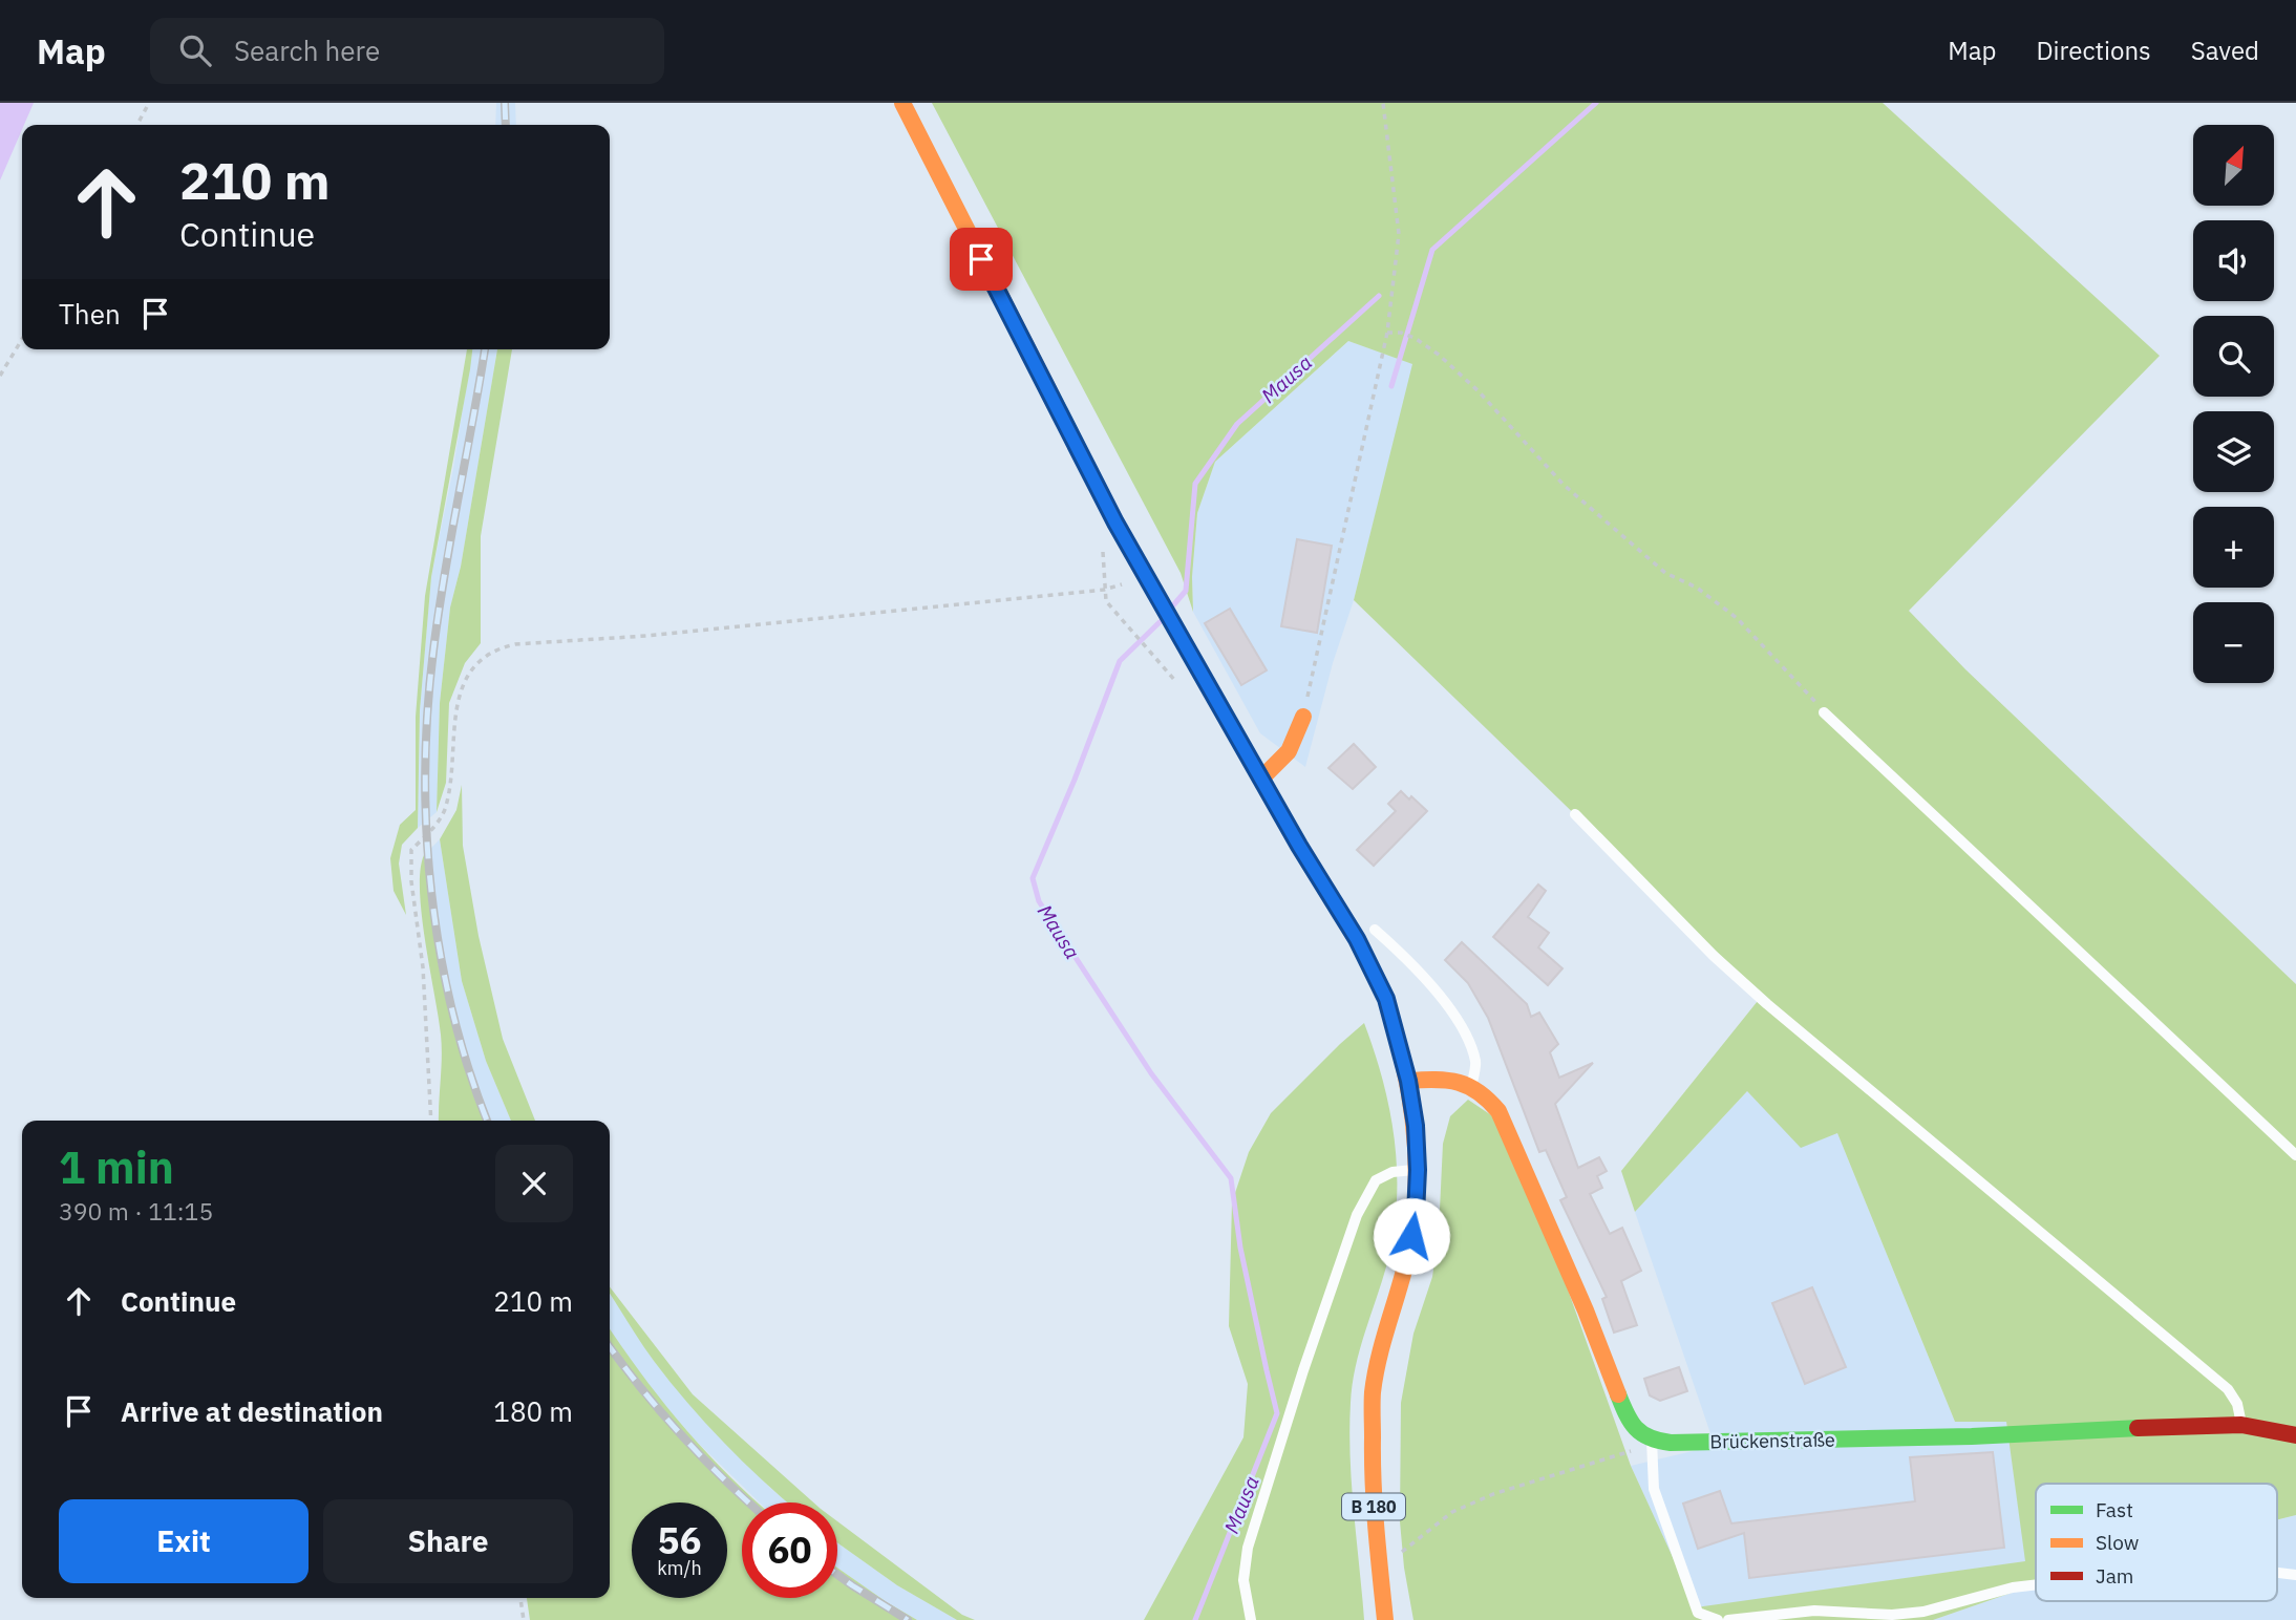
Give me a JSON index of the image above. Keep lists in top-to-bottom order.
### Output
{
  "streets": {
    "main road": ["Brückenstraße", "B 180"]
  },
  "water": ["Mausa"],
  "legend": ["Fast", "Slow", "Jam"],
  "north": "top right",
  "page": {
    "header": "Map",
    "search": "Search here",
    "nav": ["Map", "Directions", "Saved"],
    "map_buttons": ["+", "−"],
    "turn": ["210 m", "Continue"],
    "then": "Then",
    "heading": ["1 min", "390 m · 11:15"],
    "list": [
      {
        "name": "Continue",
        "value": "210 m"
      },
      {
        "name": "Arrive at destination",
        "value": "180 m"
      }
    ],
    "buttons": ["Exit", "Share"],
    "speed": "56 km/h",
    "limit": "60"
  }
}
